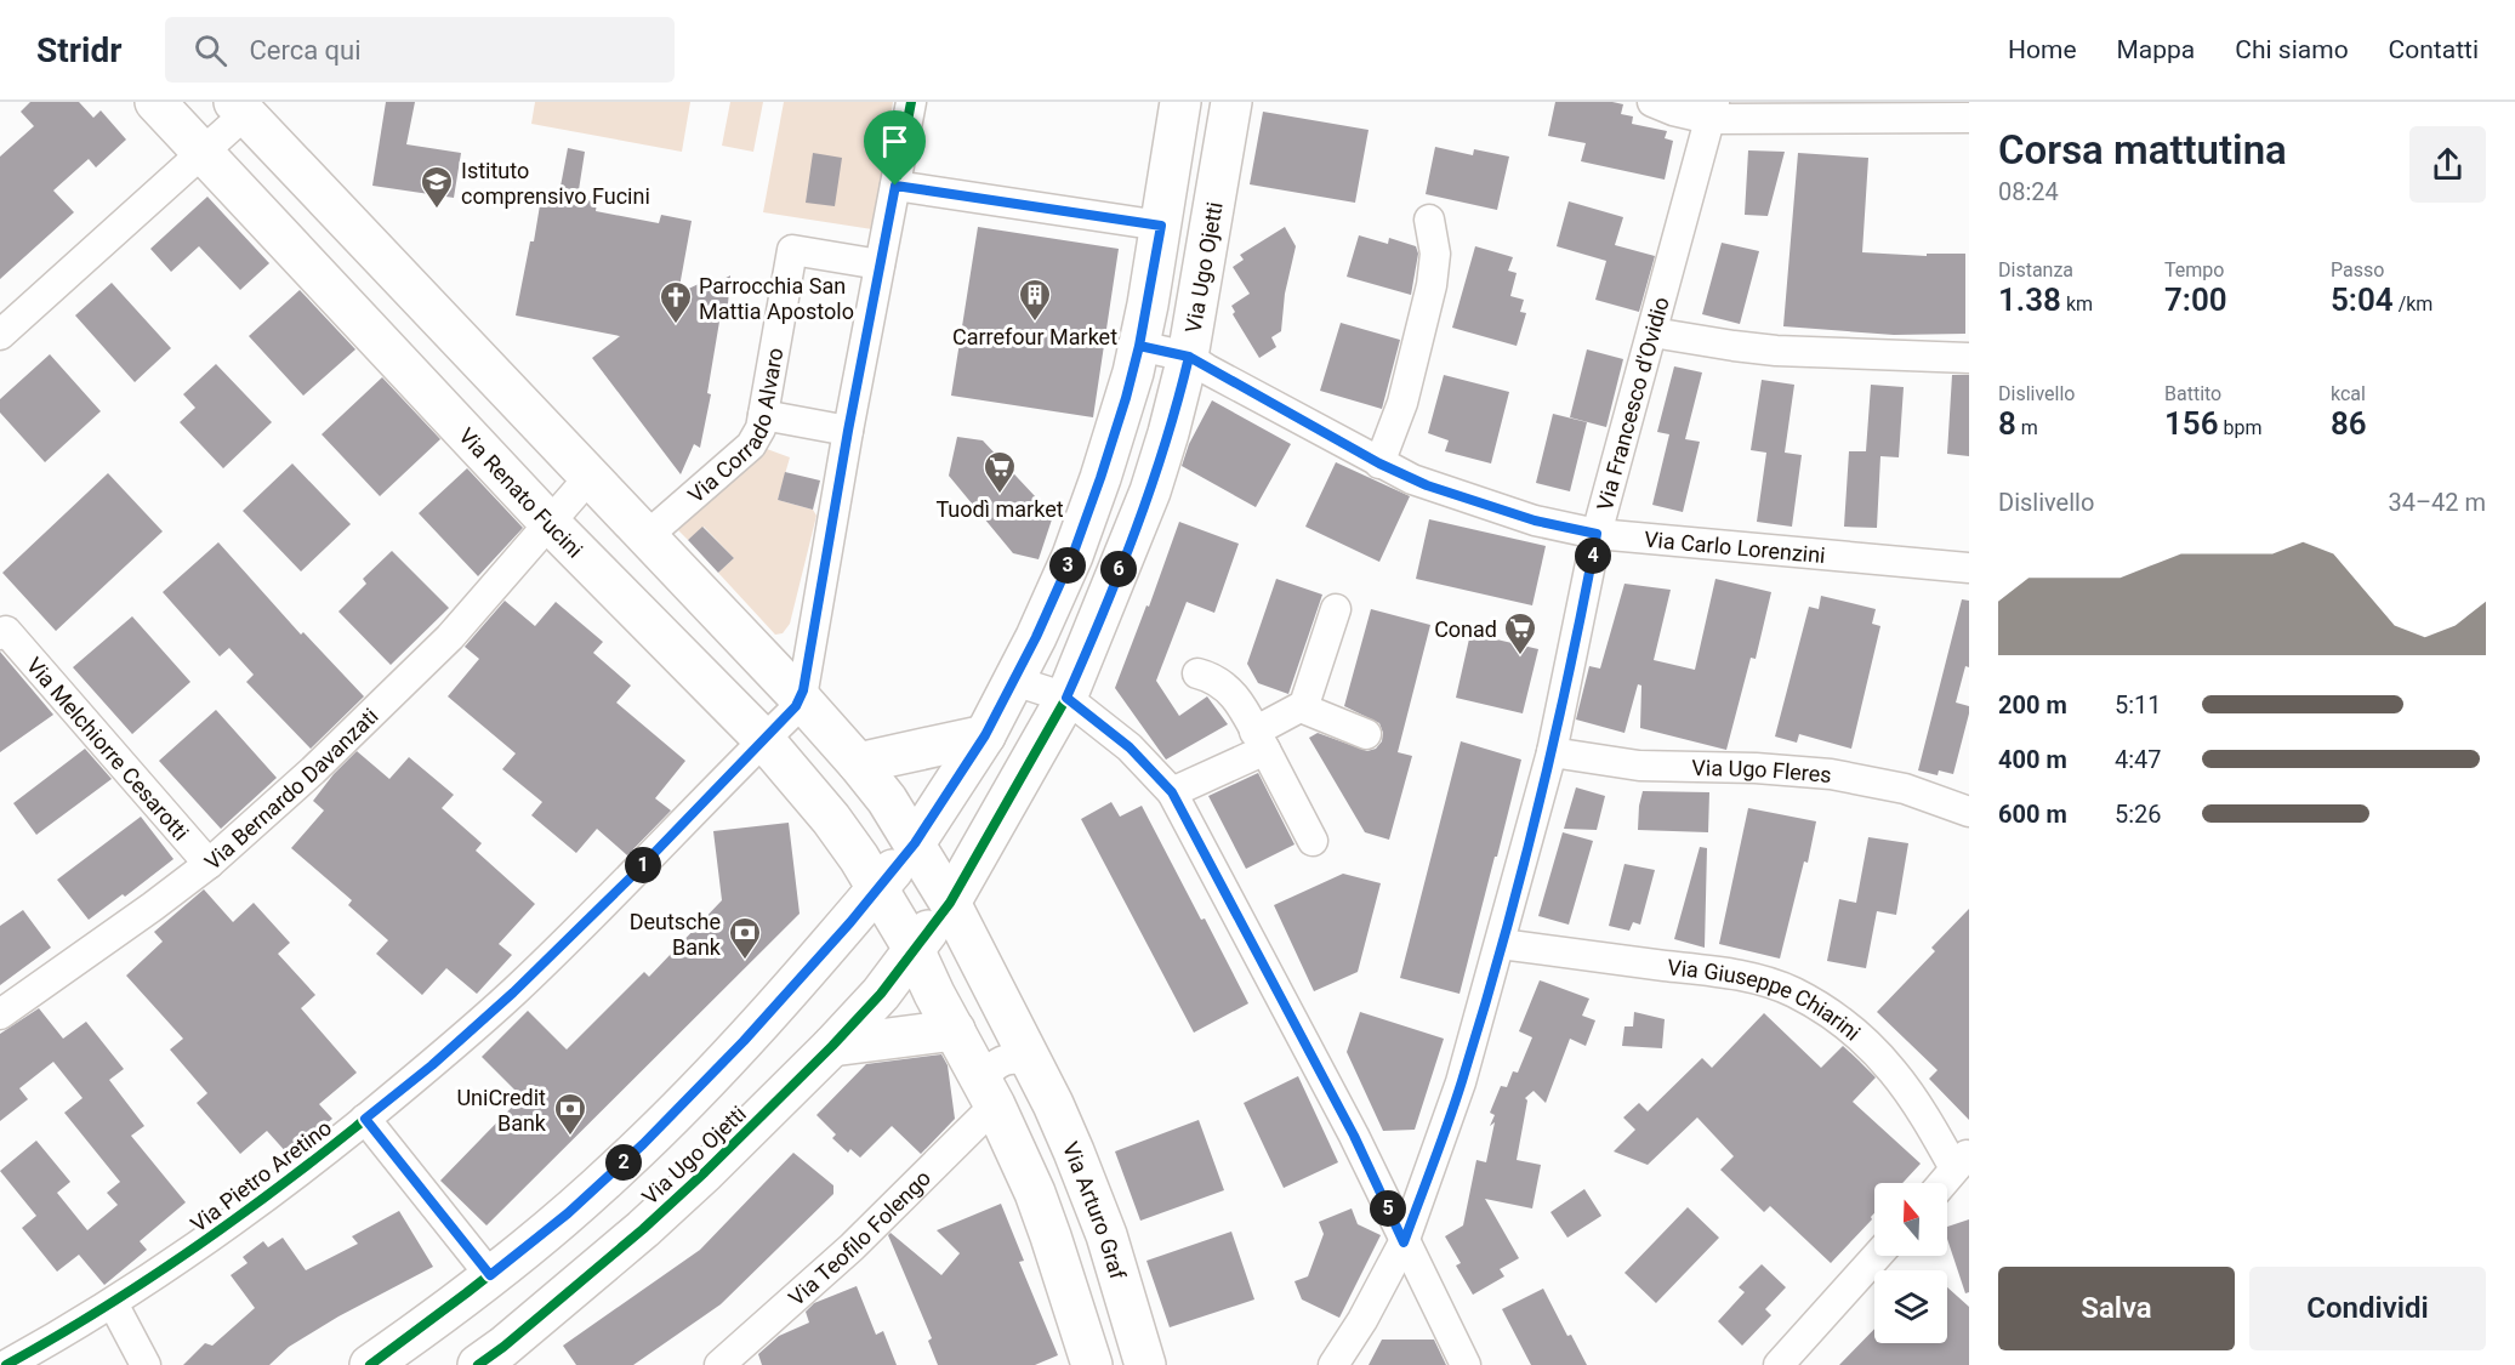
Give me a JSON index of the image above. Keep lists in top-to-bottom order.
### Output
{
  "streets": {
    "main road": ["Via Ugo Ojetti", "Via Renato Fucini", "Via Arturo Graf"],
    "street": [
      "Via Francesco d'Ovidio",
      "Via Corrado Alvaro",
      "Via Carlo Lorenzini",
      "Via Melchiorre Cesarotti",
      "Via Ugo Fleres",
      "Via Bernardo Davanzati",
      "Via Giuseppe Chiarini",
      "Via Pietro Aretino",
      "Via Teofilo Folengo"
    ]
  },
  "crossings": [
    ["Via Ugo Ojetti", "Via Renato Fucini"],
    ["Via Ugo Ojetti", "Via Carlo Lorenzini"],
    ["Via Ugo Ojetti", "Via Arturo Graf"],
    ["Via Francesco d'Ovidio", "Via Carlo Lorenzini"],
    ["Via Francesco d'Ovidio", "Via Ugo Fleres"],
    ["Via Francesco d'Ovidio", "Via Giuseppe Chiarini"],
    ["Via Renato Fucini", "Via Bernardo Davanzati"],
    ["Via Renato Fucini", "Via Pietro Aretino"],
    ["Via Melchiorre Cesarotti", "Via Bernardo Davanzati"]
  ],
  "places": {
    "school or university": ["Istituto comprensivo Fucini"],
    "building": ["Carrefour Market"],
    "church": ["Parrocchia San Mattia Apostolo"],
    "supermarket": ["Tuodì market", "Conad"],
    "bank": ["Deutsche Bank", "UniCredit Bank"]
  },
  "north": "top",
  "page": {
    "header": "Stridr",
    "search": "Cerca qui",
    "nav": [
      "Home",
      "Mappa",
      "Chi siamo",
      "Contatti"
    ],
    "heading": ["Corsa mattutina", "08:24"],
    "stats": [
      ["Distanza", "1.38 km"],
      ["Tempo", "7:00"],
      ["Passo", "5:04 /km"],
      ["Dislivello", "8 m"],
      ["Battito", "156 bpm"],
      ["kcal", "86"]
    ],
    "chart": ["Dislivello", "34–42 m"],
    "pins": [
      "4",
      "3",
      "6",
      "1",
      "2",
      "5"
    ],
    "list": [
      {
        "name": "200 m",
        "note": "5:11"
      },
      {
        "name": "400 m",
        "note": "4:47"
      },
      {
        "name": "600 m",
        "note": "5:26"
      }
    ],
    "buttons": ["Salva", "Condividi"]
  }
}
